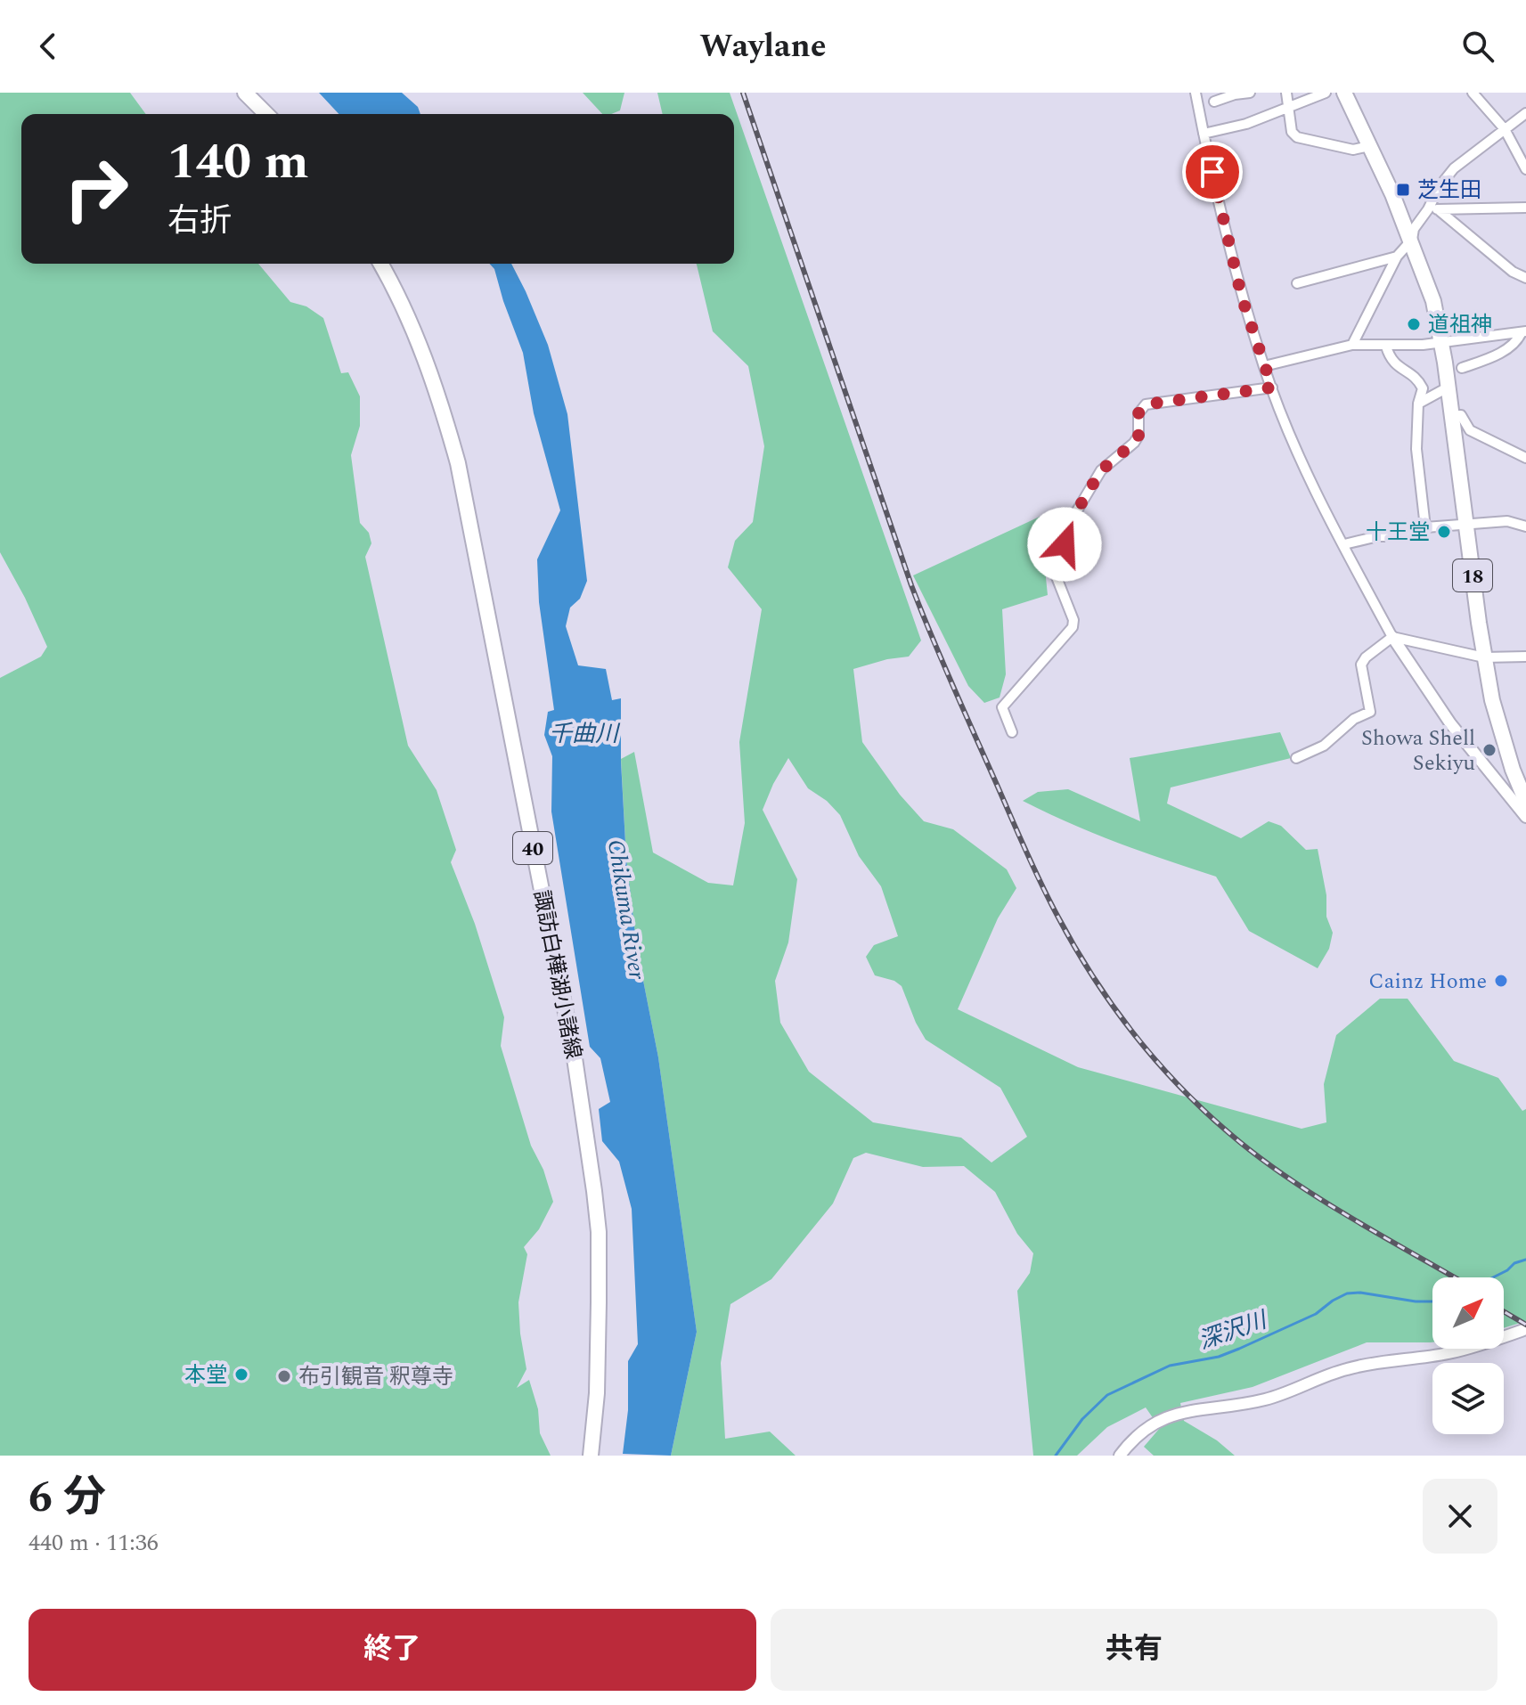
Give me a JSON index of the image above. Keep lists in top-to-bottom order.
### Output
{
  "streets": {
    "main road": ["18", "40", "諏訪白樺湖小諸線"]
  },
  "water": ["千曲川", "Chikuma River", "深沢川"],
  "places": {
    "transit": ["芝生田"],
    "other": [
      "道祖神",
      "十王堂",
      "Showa Shell Sekiyu",
      "Cainz Home",
      "本堂",
      "布引観音 釈尊寺"
    ]
  },
  "north": "top right",
  "page": {
    "header": "Waylane",
    "turn": ["140 m", "右折"],
    "heading": ["6 分", "440 m · 11:36"],
    "buttons": ["終了", "共有"]
  }
}
